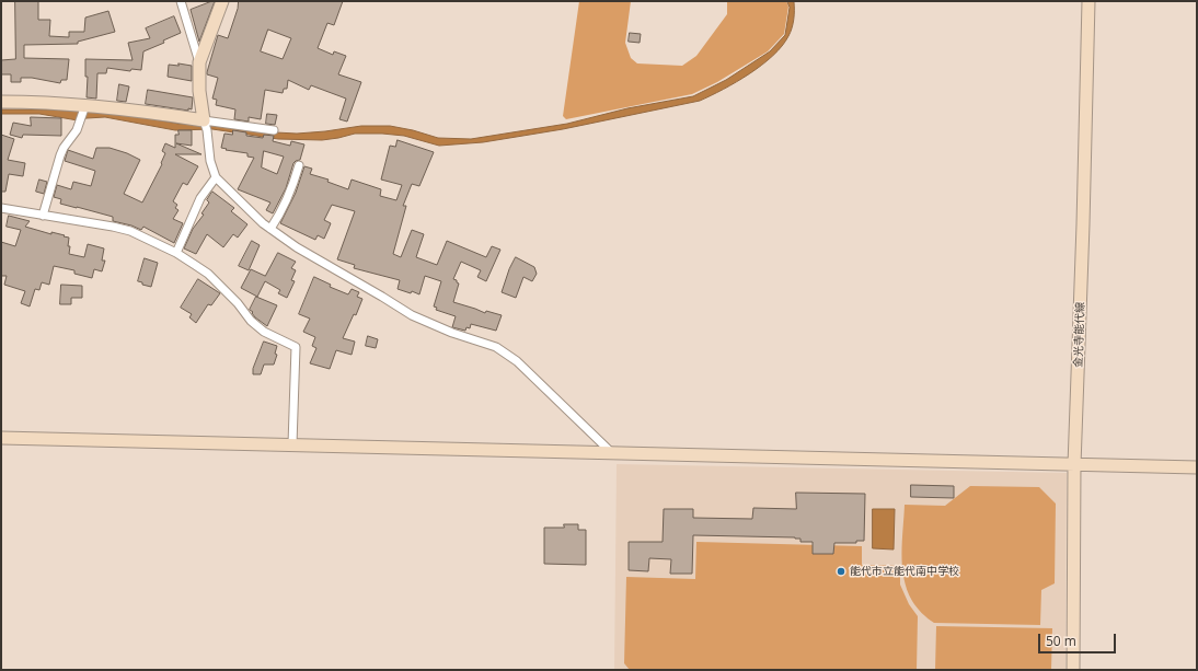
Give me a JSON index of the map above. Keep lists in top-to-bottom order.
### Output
{
  "streets": {
    "street": ["金光寺能代線"]
  },
  "places": ["能代市立能代南中学校"],
  "scale_bar": "50 m"
}
